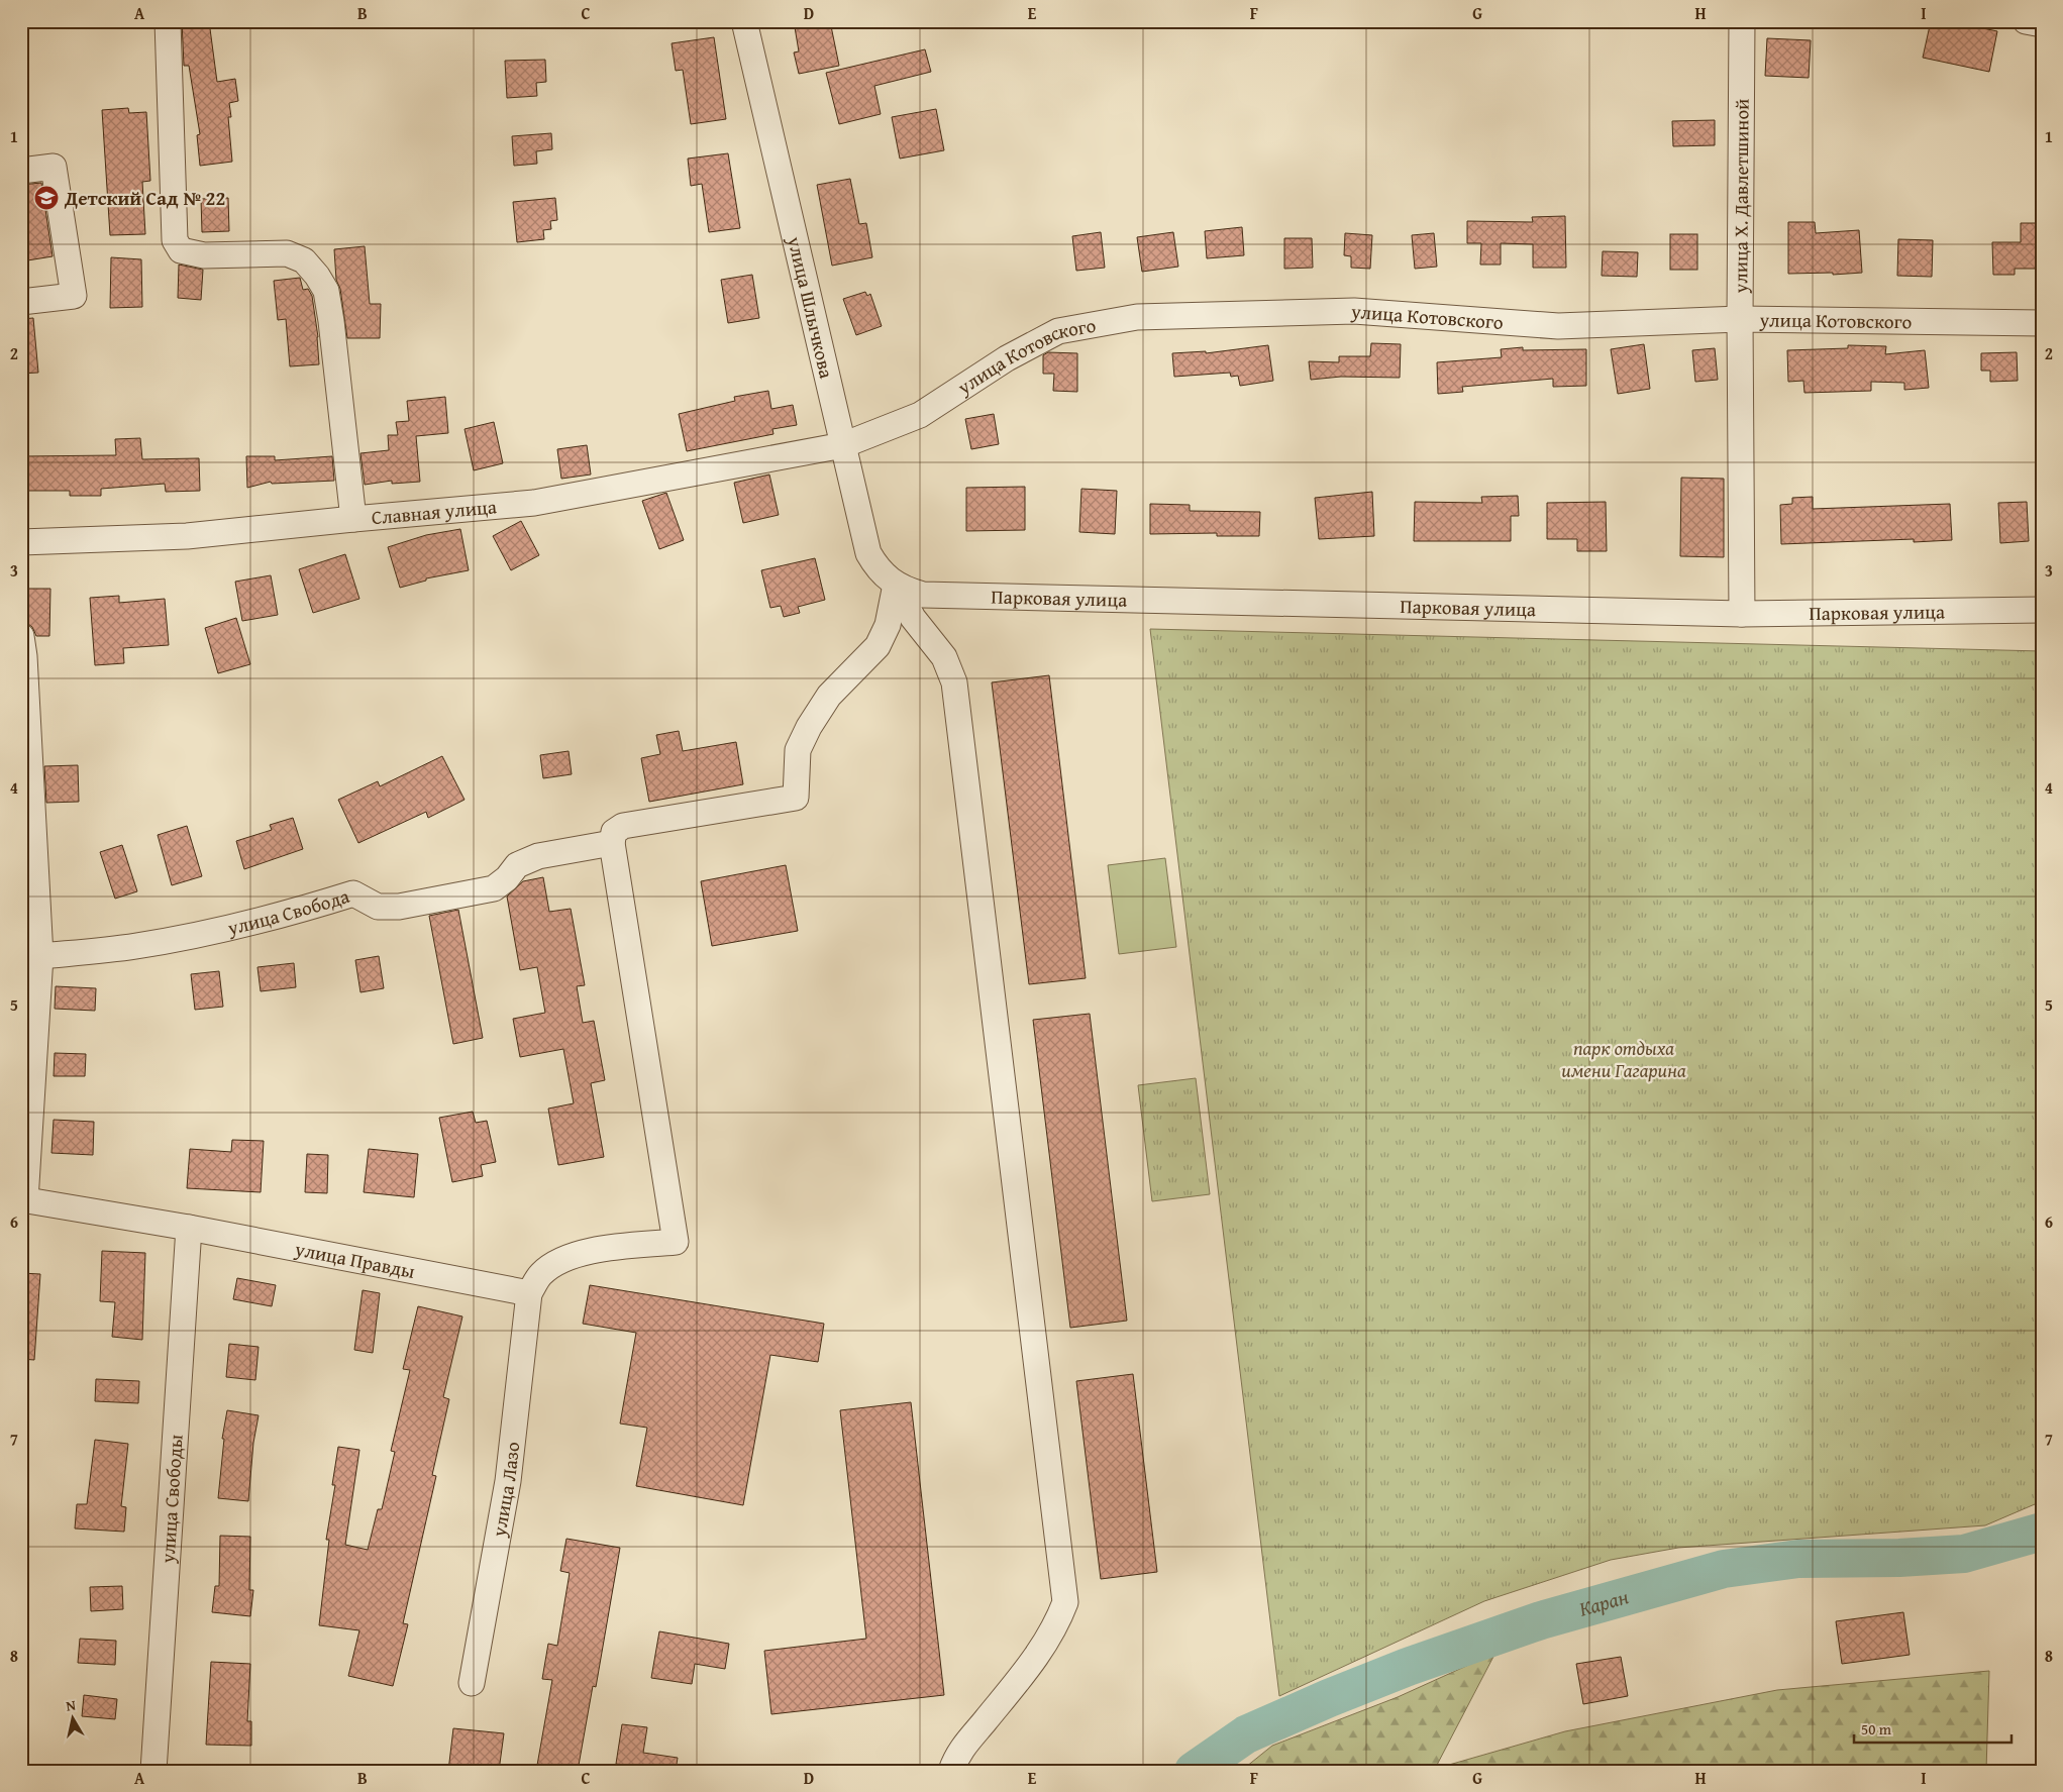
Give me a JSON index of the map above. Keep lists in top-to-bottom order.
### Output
{
  "streets": {
    "street": [
      "улица Х. Давлетшиной",
      "улица Шлычкова",
      "улица Котовского",
      "Славная улица",
      "Парковая улица",
      "улица Свобода",
      "улица Правды",
      "улица Лазо",
      "улица Свободы"
    ]
  },
  "crossings": [
    ["улица Х. Давлетшиной", "улица Котовского"],
    ["улица Х. Давлетшиной", "Парковая улица"],
    ["улица Шлычкова", "улица Котовского"],
    ["улица Шлычкова", "Славная улица"],
    ["улица Шлычкова", "Парковая улица"],
    ["улица Котовского", "Славная улица"],
    ["улица Правды", "улица Лазо"],
    ["улица Правды", "улица Свободы"]
  ],
  "water": ["Каран"],
  "parks": ["парк отдыха имени Гагарина"],
  "places": {
    "school or university": ["Детский Сад № 22"]
  },
  "scale_bar": "50 m",
  "north": "top",
  "grid": {
    "columns": [
      "A",
      "B",
      "C",
      "D",
      "E",
      "F",
      "G",
      "H",
      "I"
    ],
    "rows": [
      "1",
      "2",
      "3",
      "4",
      "5",
      "6",
      "7",
      "8"
    ]
  }
}
